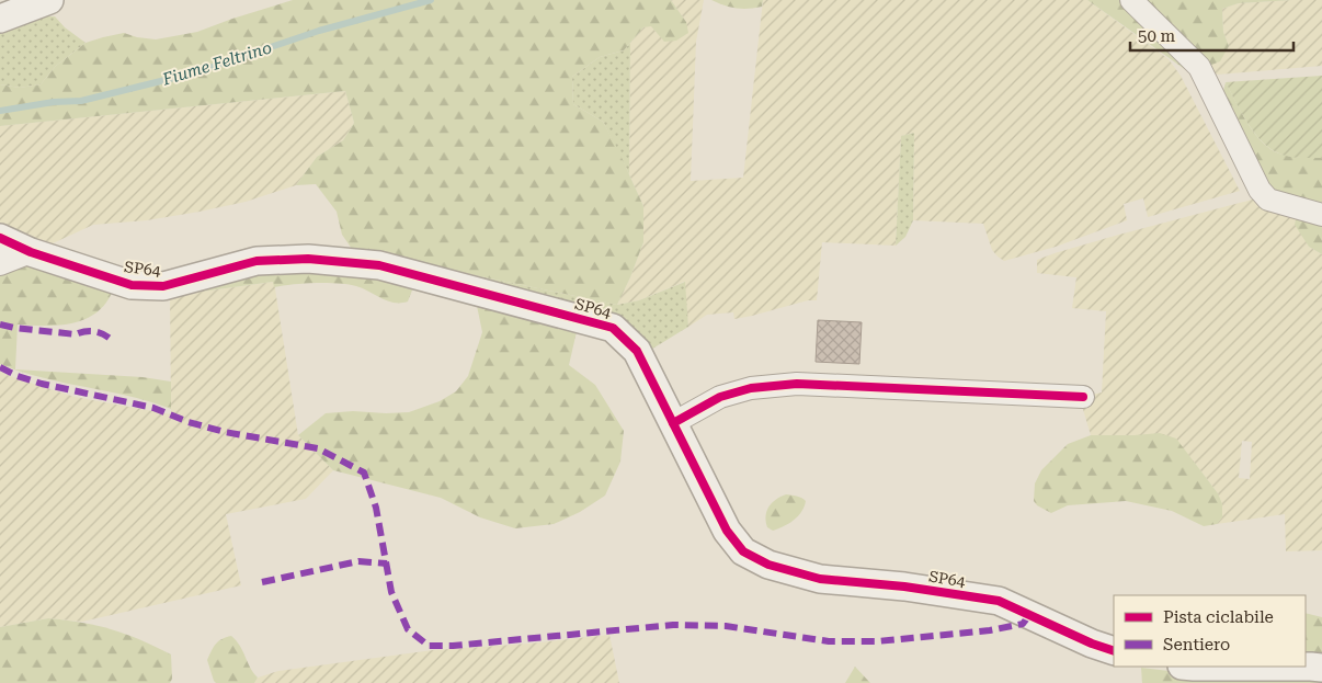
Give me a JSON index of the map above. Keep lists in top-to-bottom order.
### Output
{
  "streets": {
    "street": ["SP64"]
  },
  "water": ["Fiume Feltrino"],
  "legend": ["Pista ciclabile", "Sentiero"],
  "scale_bar": "50 m"
}
